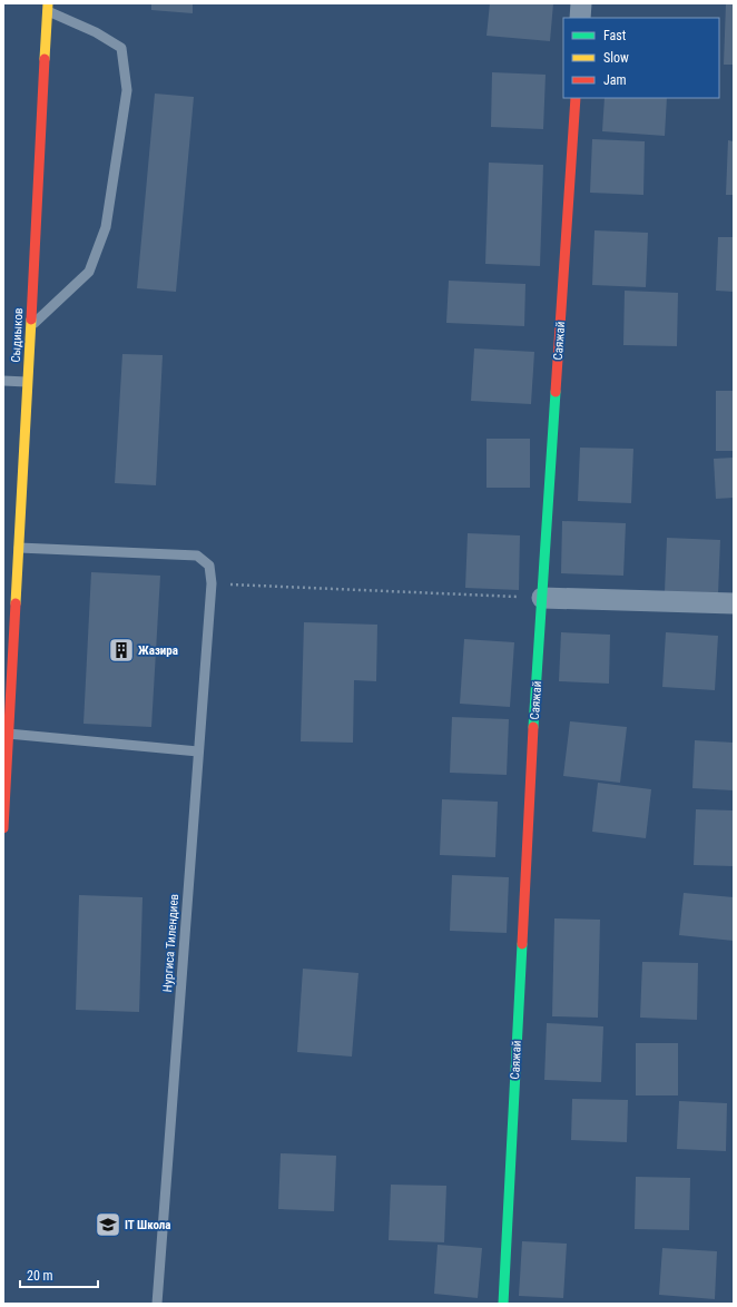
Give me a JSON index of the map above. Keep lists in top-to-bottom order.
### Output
{
  "streets": {
    "street": ["Сыдиыков", "Саяжай"],
    "lane": ["Нургиса Тилендиев"]
  },
  "places": {
    "building": ["Жазира"],
    "school or university": ["IT Школа"]
  },
  "legend": ["Fast", "Slow", "Jam"],
  "scale_bar": "20 m"
}
